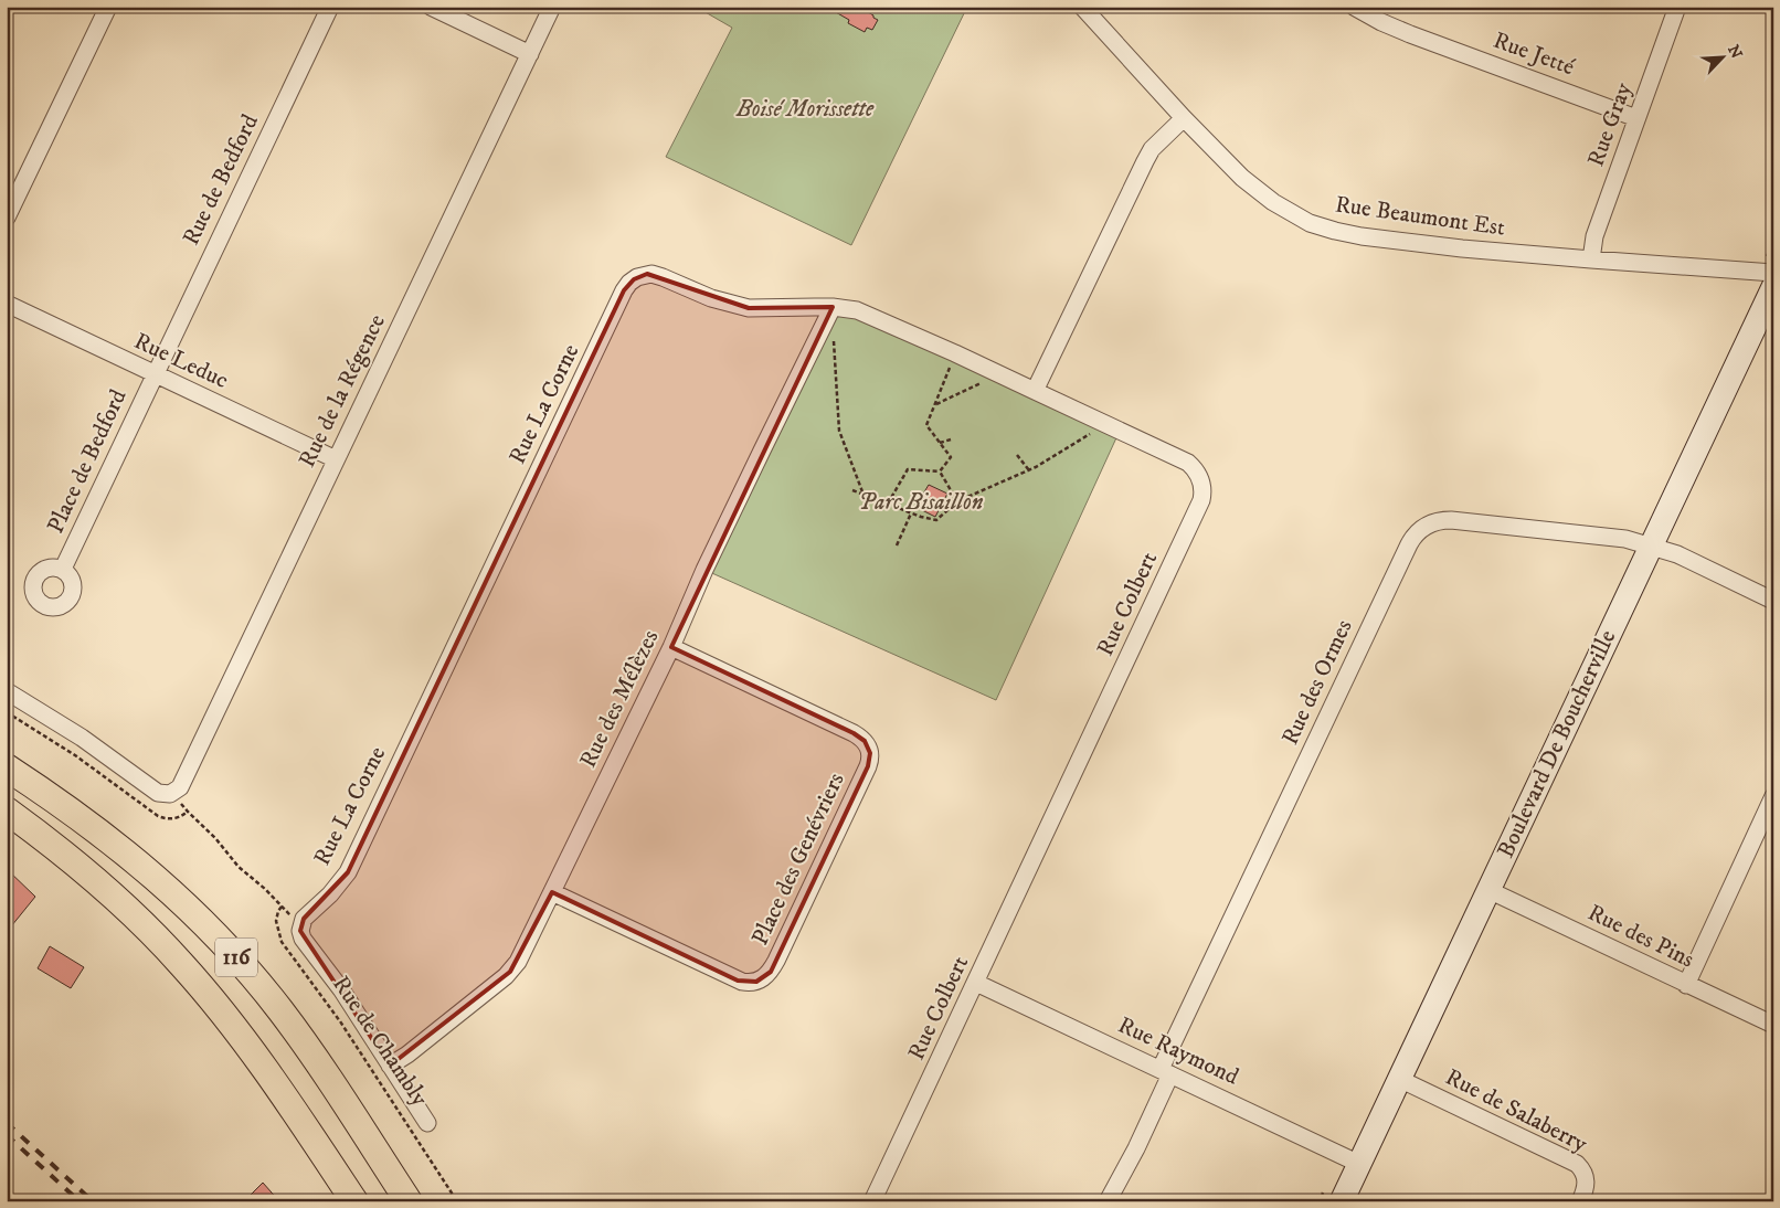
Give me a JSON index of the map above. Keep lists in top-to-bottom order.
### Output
{
  "streets": {
    "main road": ["116"],
    "street": [
      "Rue Jetté",
      "Rue Gray",
      "Rue de Bedford",
      "Rue Beaumont Est",
      "Rue Leduc",
      "Rue de la Régence",
      "Rue La Corne",
      "Place de Bedford",
      "Rue Colbert",
      "Rue des Ormes",
      "Rue des Mélèzes",
      "Boulevard De Boucherville",
      "Place des Genévriers",
      "Rue des Pins",
      "Rue de Chambly",
      "Rue Raymond",
      "Rue de Salaberry"
    ]
  },
  "crossings": [
    ["Rue Jetté", "Rue Gray"],
    ["Rue Gray", "Rue Beaumont Est"],
    ["Rue de Bedford", "Rue Leduc"],
    ["Rue de Bedford", "Place de Bedford"],
    ["Rue Leduc", "Rue de la Régence"],
    ["Rue Leduc", "Place de Bedford"],
    ["Rue La Corne", "Rue Colbert"],
    ["Rue La Corne", "Rue des Mélèzes"],
    ["Rue La Corne", "Rue de Chambly"],
    ["Rue Colbert", "Rue Raymond"],
    ["Rue des Ormes", "Boulevard De Boucherville"],
    ["Rue des Ormes", "Rue Raymond"],
    ["Rue des Mélèzes", "Place des Genévriers"],
    ["Rue des Mélèzes", "Rue de Chambly"],
    ["Boulevard De Boucherville", "Rue des Pins"],
    ["Boulevard De Boucherville", "Rue Raymond"],
    ["Boulevard De Boucherville", "Rue de Salaberry"]
  ],
  "parks": ["Boisé Morissette", "Parc Bisaillon"],
  "north": "top right"
}
